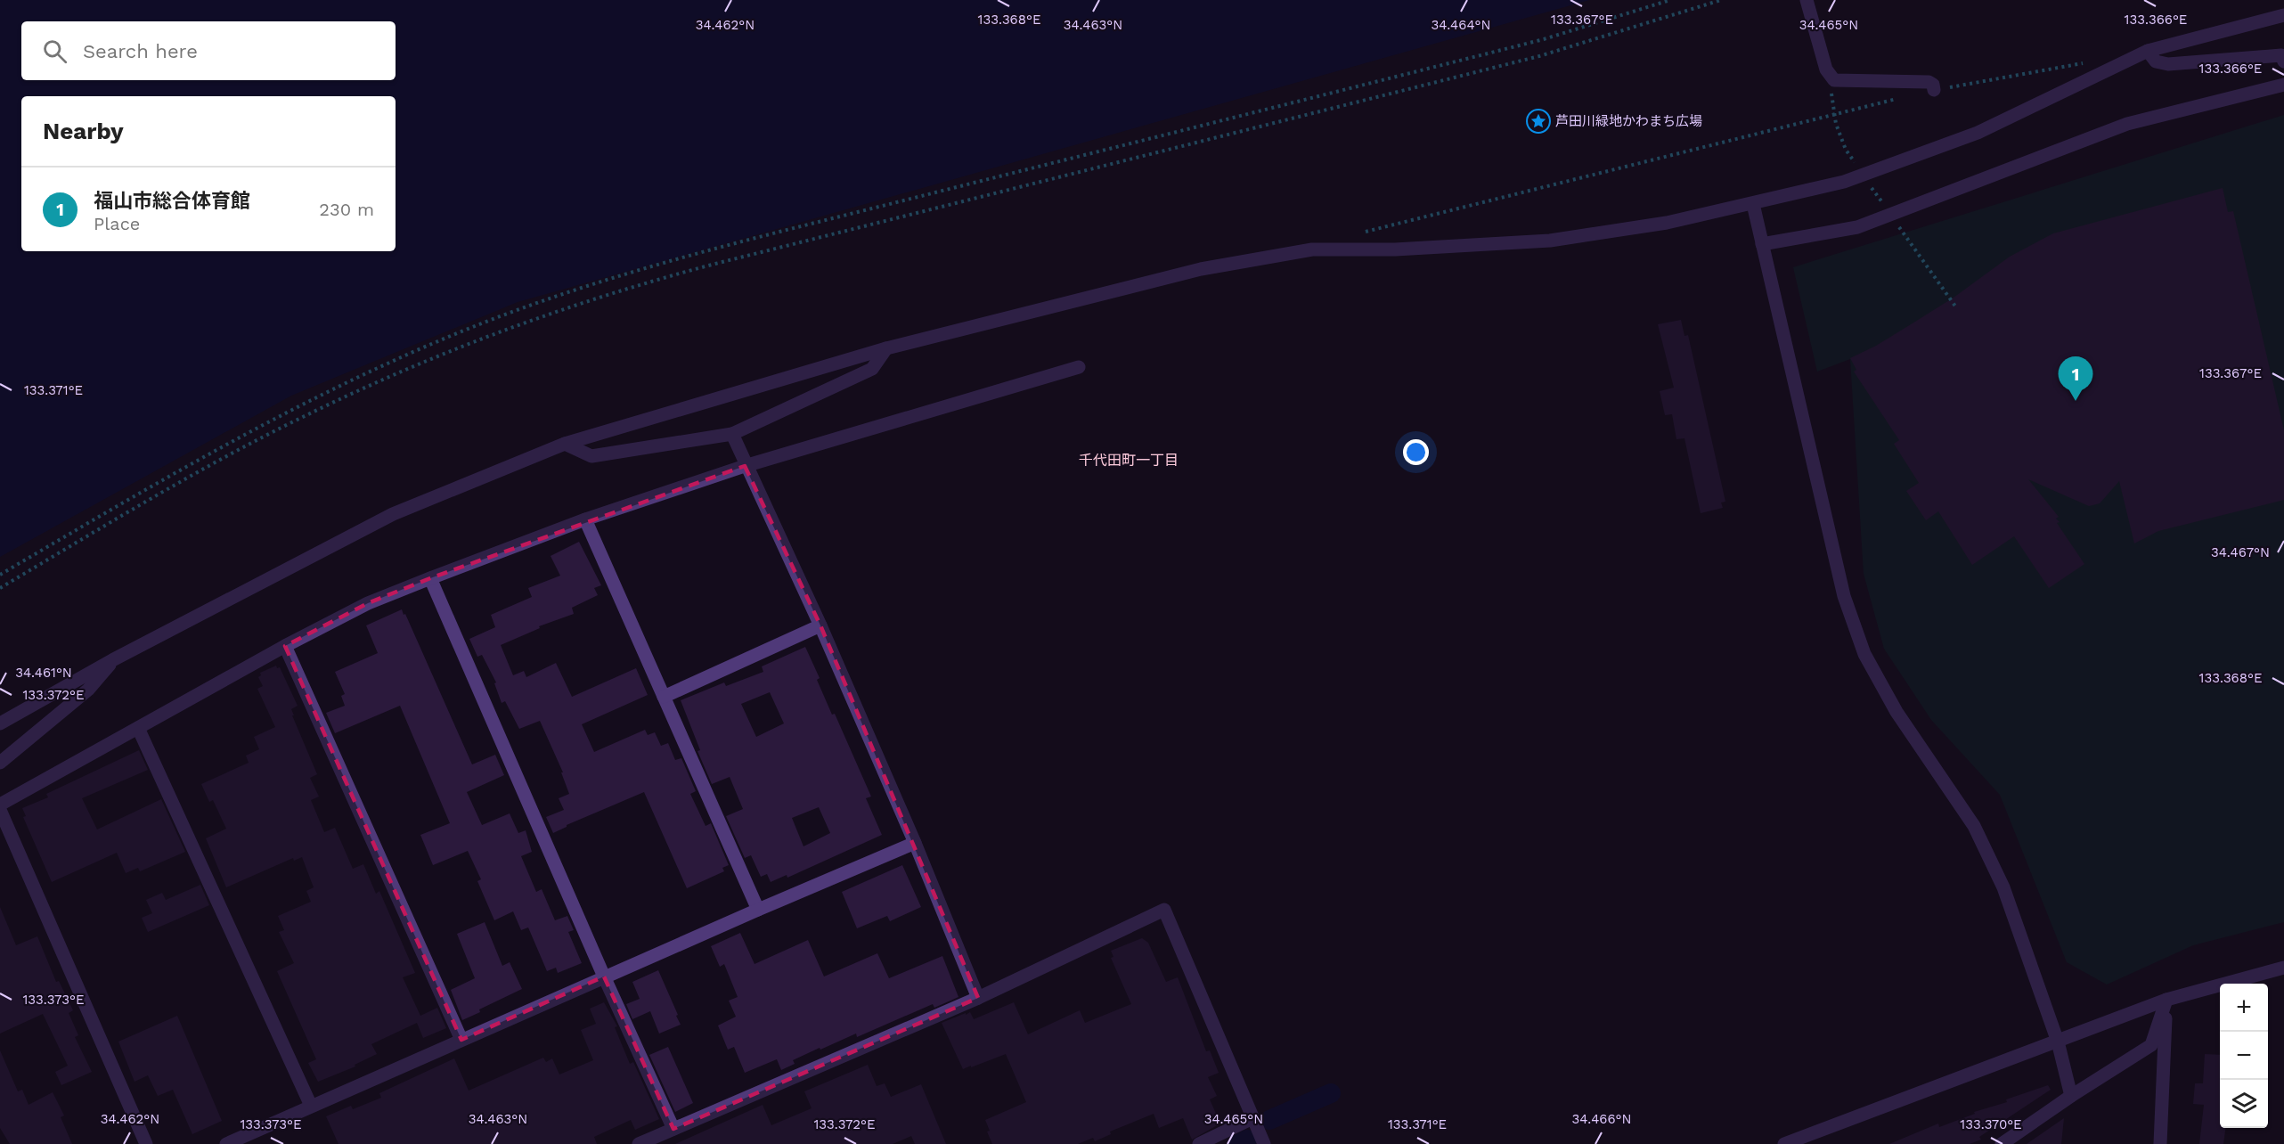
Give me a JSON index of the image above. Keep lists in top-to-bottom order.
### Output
{
  "districts": ["千代田町一丁目"],
  "places": {
    "place": ["芦田川緑地かわまち広場"]
  },
  "page": {
    "search": "Search here",
    "heading": "Nearby",
    "list": [
      {
        "mark": "1",
        "name": "福山市総合体育館",
        "note": "Place",
        "value": "230 m"
      }
    ],
    "pins": "1",
    "map_buttons": ["+", "−"]
  },
  "coordinates": [
    "133.368°E",
    "133.367°E",
    "133.366°E",
    "34.462°N",
    "34.463°N",
    "34.464°N",
    "34.465°N",
    "133.371°E",
    "34.467°N",
    "34.461°N",
    "133.372°E",
    "133.373°E",
    "34.466°N",
    "133.370°E"
  ]
}
